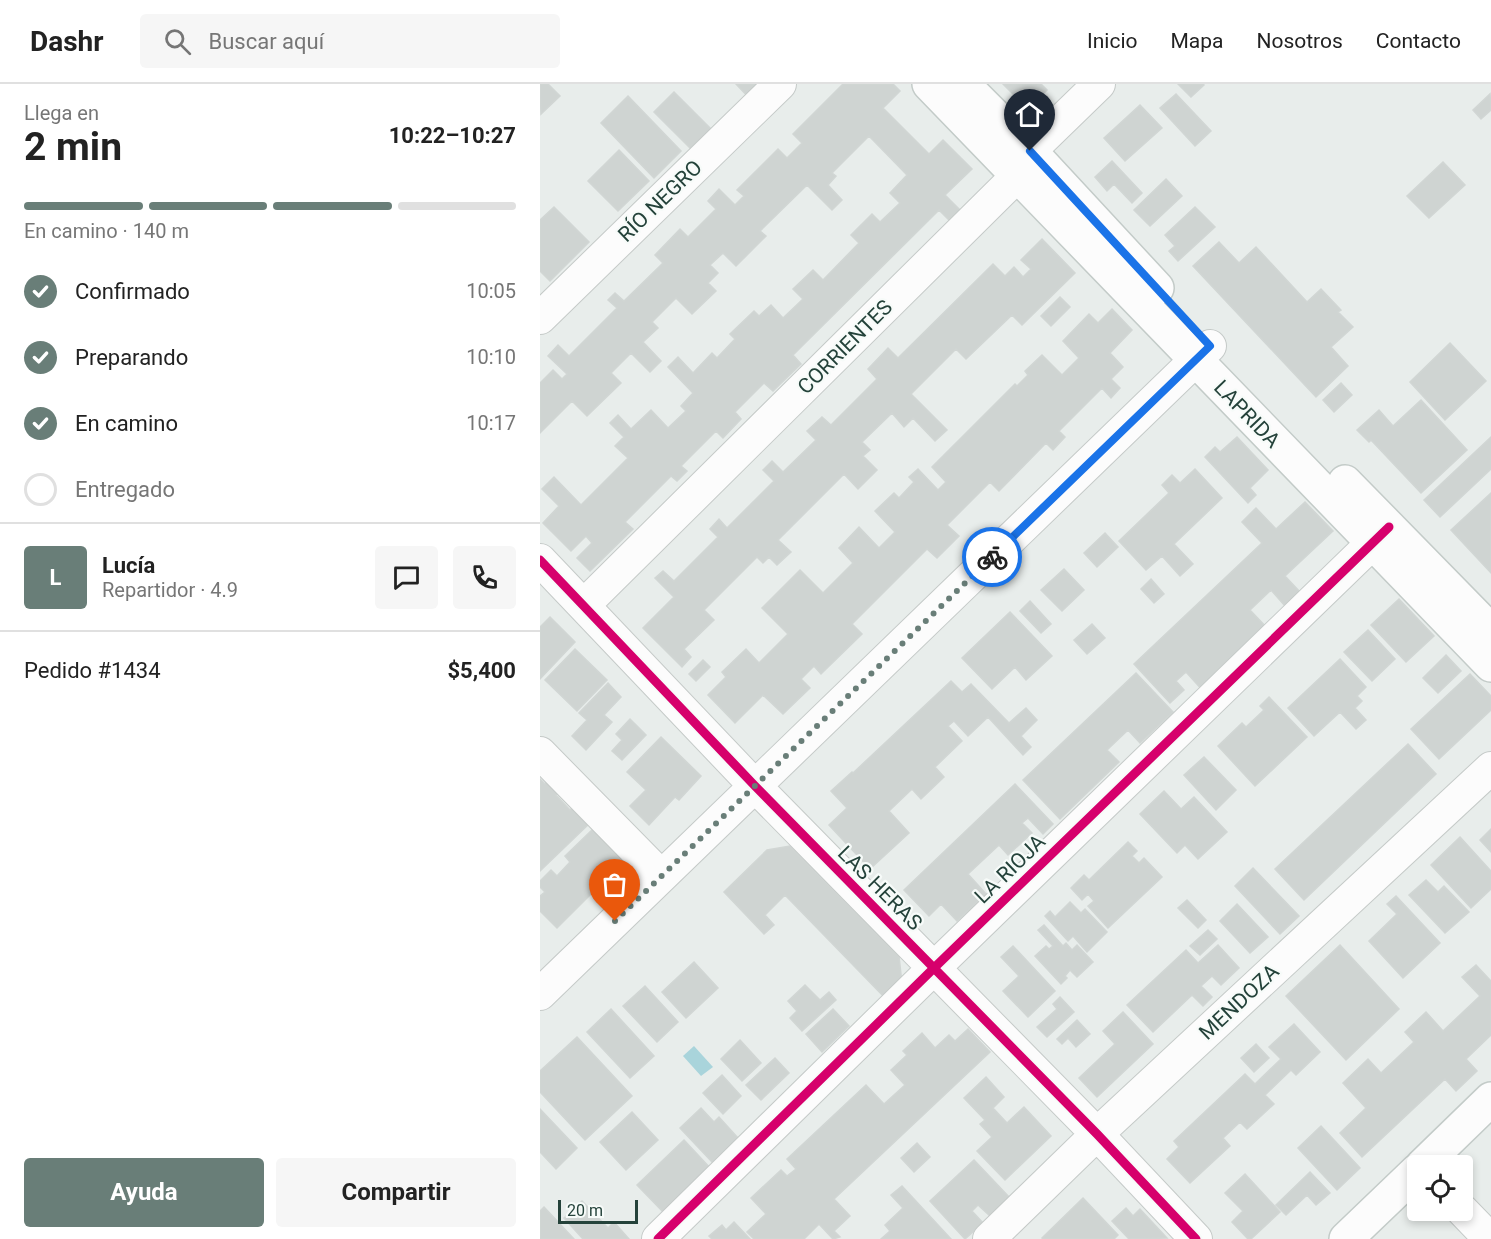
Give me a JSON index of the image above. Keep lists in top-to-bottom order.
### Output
{
  "streets": {
    "main road": ["LAPRIDA"],
    "street": [
      "RÍO NEGRO",
      "CORRIENTES",
      "LA RIOJA",
      "LAS HERAS",
      "MENDOZA"
    ]
  },
  "crossings": [
    ["CORRIENTES", "LAPRIDA"],
    ["CORRIENTES", "LAS HERAS"],
    ["LAPRIDA", "LA RIOJA"],
    ["LA RIOJA", "LAS HERAS"],
    ["LAS HERAS", "MENDOZA"]
  ],
  "scale_bar": "20 m",
  "page": {
    "header": "Dashr",
    "search": "Buscar aquí",
    "nav": [
      "Inicio",
      "Mapa",
      "Nosotros",
      "Contacto"
    ],
    "heading": ["2 min", "Llega en", "10:22–10:27"],
    "panel": [
      "Lucía",
      "Repartidor · 4.9",
      "Pedido #1434",
      "$5,400"
    ],
    "bar": "En camino · 140 m",
    "list": [
      ["Confirmado", "10:05"],
      ["Preparando", "10:10"],
      ["En camino", "10:17"],
      "Entregado"
    ],
    "round": "L",
    "buttons": ["Ayuda", "Compartir"],
    "scale": "20 m"
  }
}
